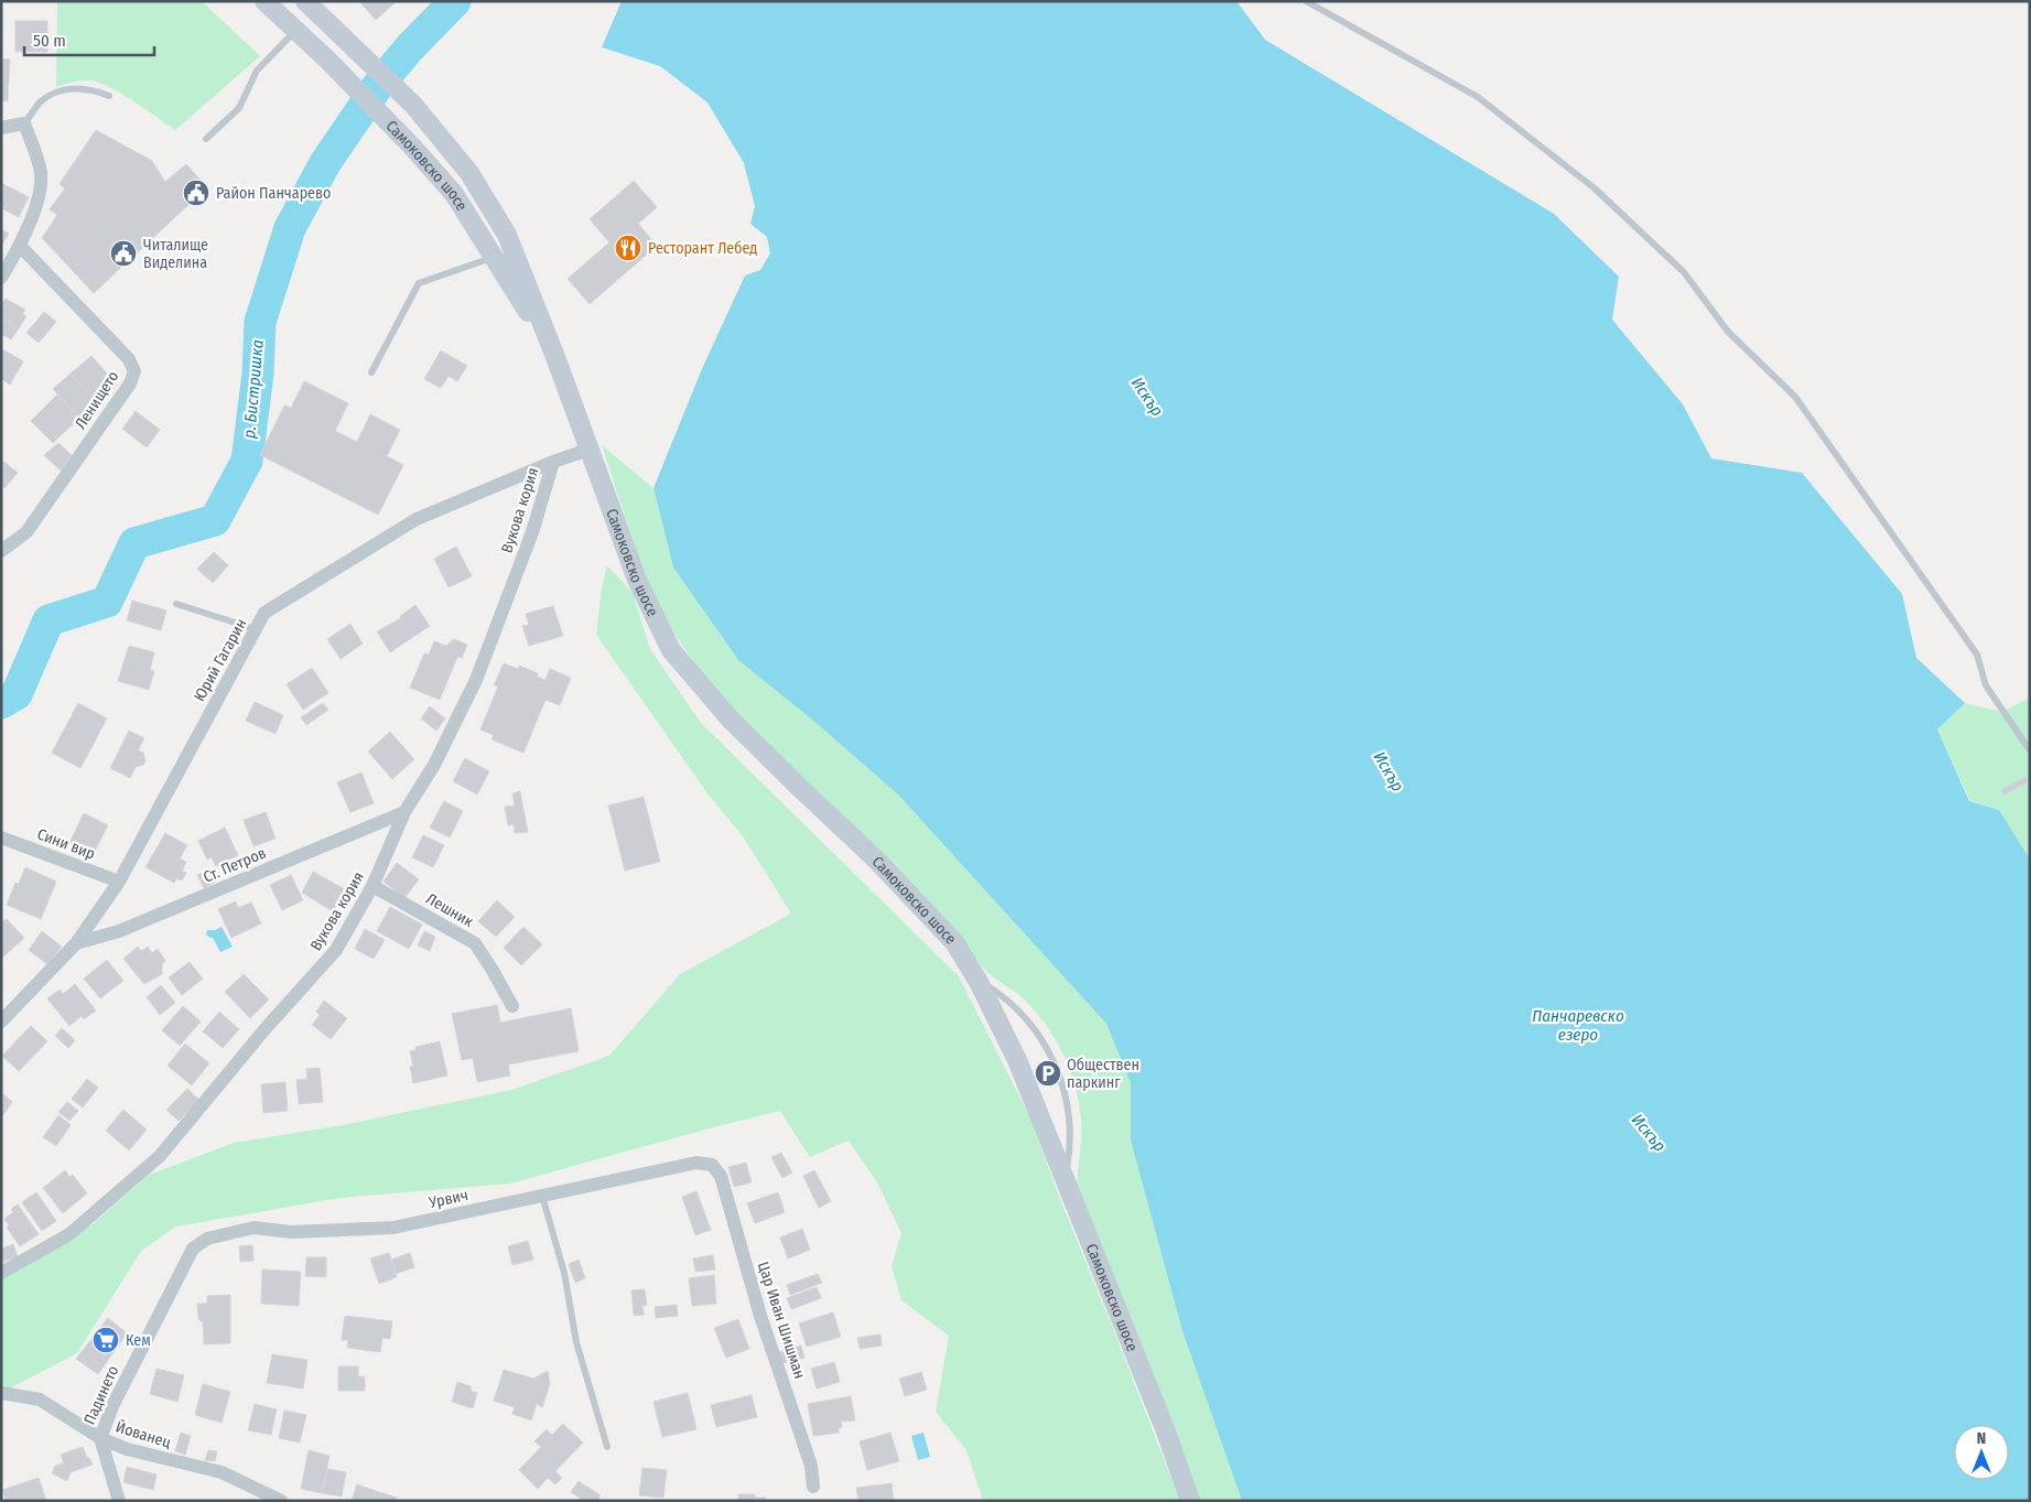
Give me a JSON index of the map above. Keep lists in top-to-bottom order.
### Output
{
  "streets": {
    "main road": ["Самоковско шосе"],
    "street": [
      "Ленището",
      "Вукова кория",
      "Юрий Гагарин",
      "Сини вир",
      "Ст. Петров",
      "Лешник",
      "Урвич",
      "Цар Иван Шишман",
      "Падинето",
      "Йованец"
    ]
  },
  "crossings": [
    ["Самоковско шосе", "Юрий Гагарин"],
    ["Вукова кория", "Юрий Гагарин"],
    ["Вукова кория", "Ст. Петров"],
    ["Вукова кория", "Лешник"],
    ["Юрий Гагарин", "Сини вир"],
    ["Юрий Гагарин", "Ст. Петров"],
    ["Урвич", "Цар Иван Шишман"],
    ["Урвич", "Падинето"],
    ["Падинето", "Йованец"]
  ],
  "water": ["р. Бистришка", "Искър", "Панчаревско езеро"],
  "places": {
    "public building": ["Район Панчарево", "Читалище Виделина"],
    "restaurant": ["Ресторант Лебед"],
    "parking": ["Обществен паркинг"],
    "supermarket": ["Кем"]
  },
  "scale_bar": "50 m",
  "north": "top"
}
